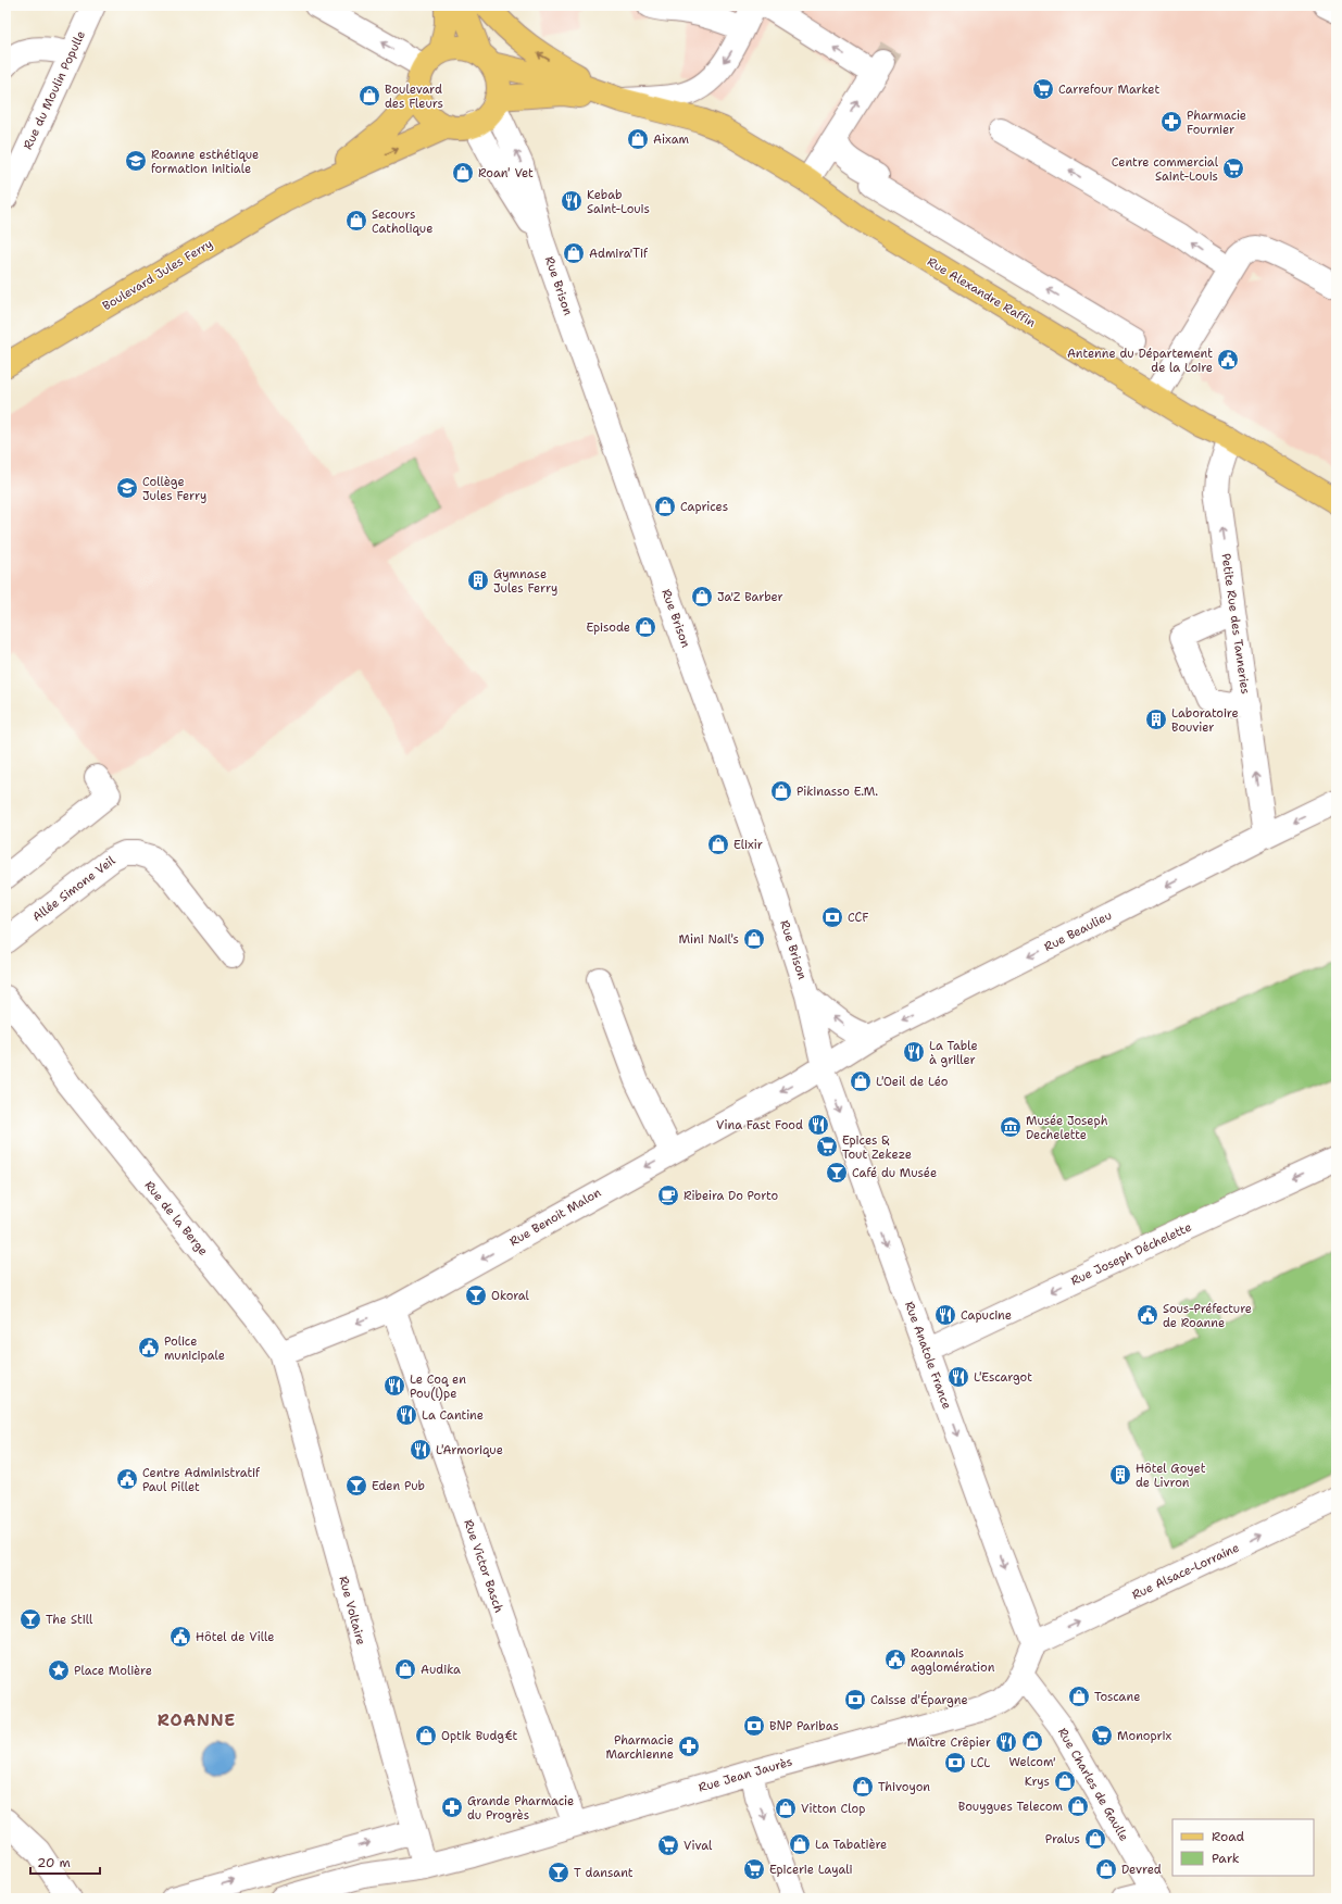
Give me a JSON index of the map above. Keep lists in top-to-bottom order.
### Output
{
  "streets": {
    "main road": ["Boulevard Jules Ferry", "Rue Alexandre Raffin"],
    "street": [
      "Rue du Moulin Populle",
      "Rue Brison",
      "Petite Rue des Tanneries",
      "Allée Simone Veil",
      "Rue Beaulieu",
      "Rue Benoit Malon",
      "Rue de la Berge",
      "Rue Joseph Déchelette",
      "Rue Anatole France",
      "Rue Victor Basch",
      "Rue Alsace-Lorraine",
      "Rue Voltaire",
      "Rue Jean Jaurès",
      "Rue Charles de Gaulle"
    ]
  },
  "crossings": [
    ["Boulevard Jules Ferry", "Rue Brison"],
    ["Boulevard Jules Ferry", "Rue Alexandre Raffin"],
    ["Rue Brison", "Rue Alexandre Raffin"],
    ["Rue Brison", "Rue Beaulieu"],
    ["Rue Brison", "Rue Benoit Malon"],
    ["Rue Brison", "Rue Anatole France"],
    ["Rue Alexandre Raffin", "Petite Rue des Tanneries"],
    ["Petite Rue des Tanneries", "Rue Beaulieu"],
    ["Rue Beaulieu", "Rue Benoit Malon"],
    ["Rue Beaulieu", "Rue Anatole France"],
    ["Rue Benoit Malon", "Rue de la Berge"],
    ["Rue Benoit Malon", "Rue Anatole France"],
    ["Rue Benoit Malon", "Rue Victor Basch"],
    ["Rue Benoit Malon", "Rue Voltaire"],
    ["Rue de la Berge", "Rue Voltaire"],
    ["Rue Joseph Déchelette", "Rue Anatole France"],
    ["Rue Anatole France", "Rue Alsace-Lorraine"],
    ["Rue Anatole France", "Rue Jean Jaurès"],
    ["Rue Victor Basch", "Rue Jean Jaurès"],
    ["Rue Alsace-Lorraine", "Rue Jean Jaurès"],
    ["Rue Voltaire", "Rue Jean Jaurès"],
    ["Rue Jean Jaurès", "Rue Charles de Gaulle"]
  ],
  "one_way": [
    "Petite Rue des Tanneries",
    "Rue Beaulieu",
    "Rue Benoit Malon",
    "Rue Joseph Déchelette",
    "Rue Anatole France",
    "Rue Alsace-Lorraine"
  ],
  "districts": ["ROANNE"],
  "places": {
    "supermarket": [
      "Carrefour Market",
      "Centre commercial Saint-Louis",
      "Epices & Tout Zekeze",
      "Monoprix",
      "Vival",
      "Epicerie Layali"
    ],
    "shop": [
      "Boulevard des Fleurs",
      "Aixam",
      "Roan' Vet",
      "Secours Catholique",
      "Admira'Tif",
      "Caprices",
      "Ja'Z Barber",
      "Episode",
      "Pikinasso E.M.",
      "Elixir",
      "Mini Nail's",
      "L'Oeil de Léo",
      "Audika",
      "Toscane",
      "Optik Budg€t",
      "Welcom'",
      "Krys",
      "Thivoyon",
      "Bouygues Telecom",
      "Vitton Clop",
      "Pralus",
      "La Tabatière",
      "Devred"
    ],
    "pharmacy": ["Pharmacie Fournier", "Pharmacie Marchienne", "Grande Pharmacie du Progrès"],
    "school or university": ["Roanne esthétique formation initiale", "Collège Jules Ferry"],
    "restaurant": [
      "Kebab Saint-Louis",
      "La Table à griller",
      "Vina Fast Food",
      "Capucine",
      "L'Escargot",
      "Le Coq en Pou(l)pe",
      "La Cantine",
      "L'Armorique",
      "Maître Crêpier"
    ],
    "public building": [
      "Antenne du Département de la Loire",
      "Sous-Préfecture de Roanne",
      "Police municipale",
      "Centre Administratif Paul Pillet",
      "Hôtel de Ville",
      "Roannais agglomération"
    ],
    "building": ["Gymnase Jules Ferry", "Laboratoire Bouvier", "Hôtel Goyet de Livron"],
    "bank": [
      "CCF",
      "Caisse d'Épargne",
      "BNP Paribas",
      "LCL"
    ],
    "museum": ["Musée Joseph Dechelette"],
    "bar": [
      "Café du Musée",
      "Okoral",
      "Eden Pub",
      "The Still",
      "T dansant"
    ],
    "cafe": ["Ribeira Do Porto"],
    "place": ["Place Molière"]
  },
  "legend": ["Road", "Park"],
  "scale_bar": "20 m"
}
